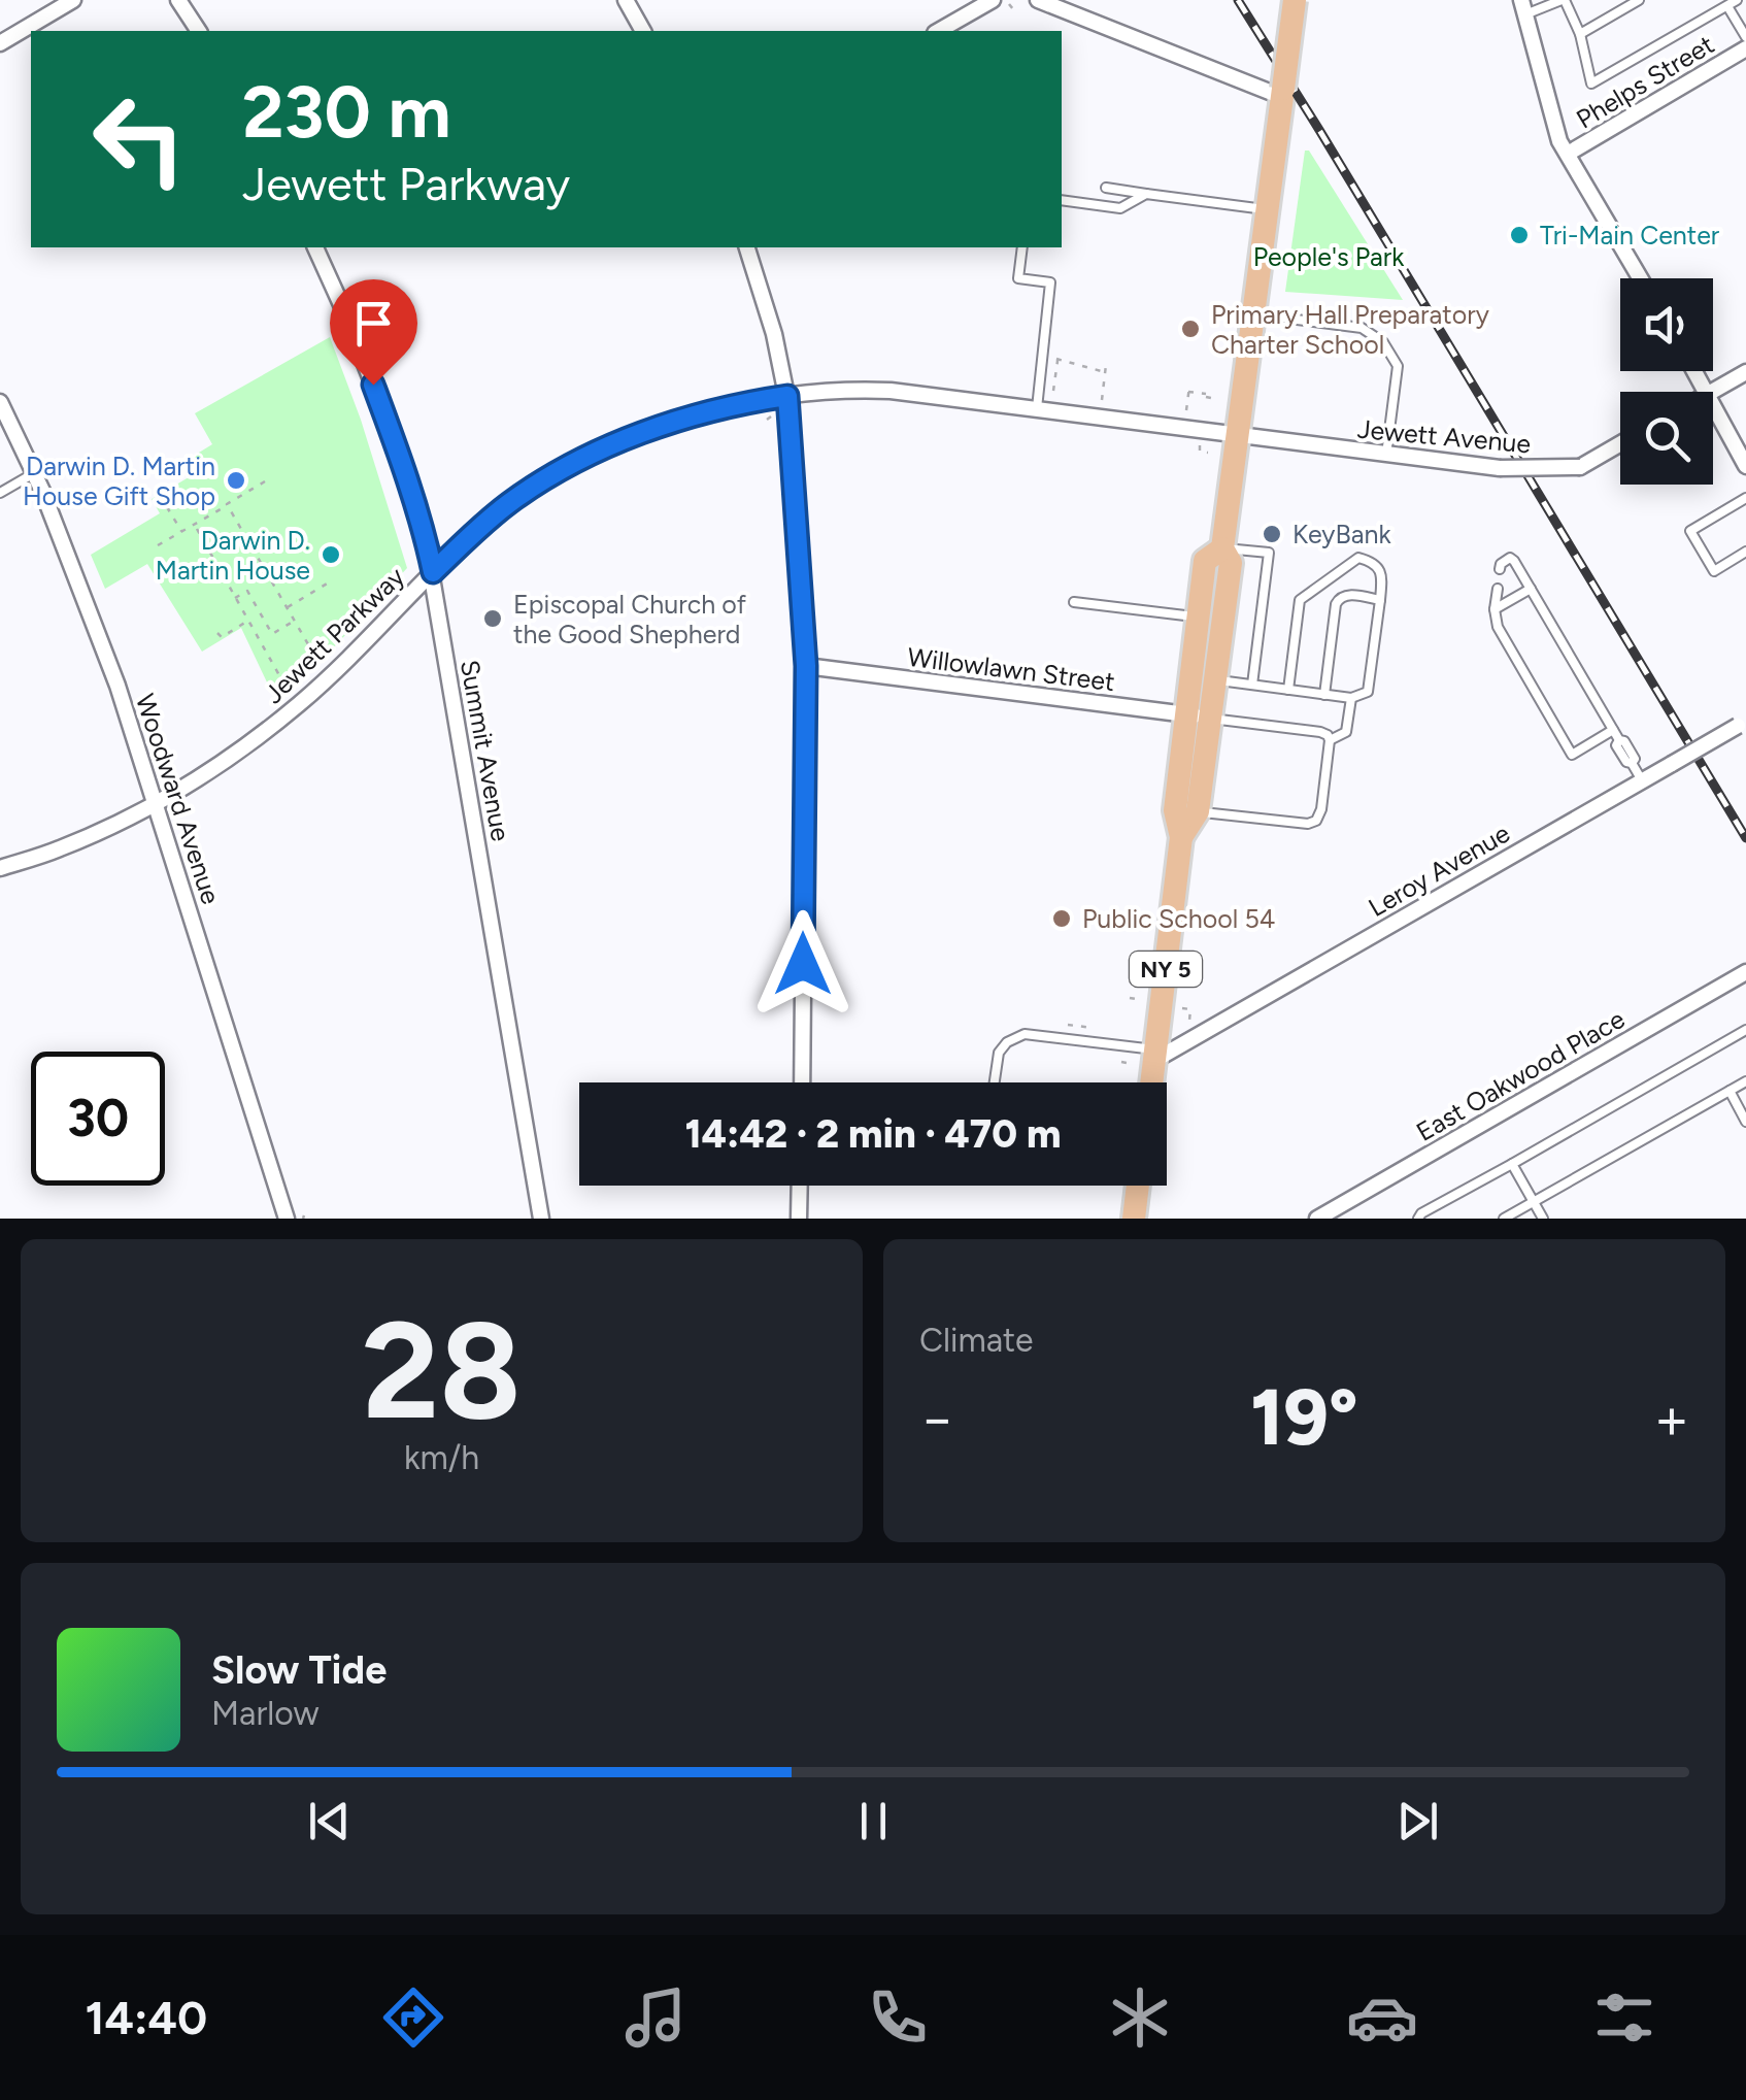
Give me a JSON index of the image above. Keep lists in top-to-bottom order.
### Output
{
  "streets": {
    "main road": ["NY 5"],
    "street": [
      "Phelps Street",
      "Jewett Avenue",
      "Jewett Parkway",
      "Willowlawn Street",
      "Summit Avenue",
      "Woodward Avenue",
      "Leroy Avenue",
      "East Oakwood Place"
    ]
  },
  "crossings": [
    ["Jewett Avenue", "Jewett Parkway"],
    ["Jewett Avenue", "NY 5"],
    ["Jewett Parkway", "Summit Avenue"],
    ["Jewett Parkway", "Woodward Avenue"],
    ["Jewett Parkway", "NY 5"],
    ["Willowlawn Street", "NY 5"],
    ["Leroy Avenue", "NY 5"]
  ],
  "parks": ["People's Park"],
  "places": [
    "Tri-Main Center",
    "Primary Hall Preparatory Charter School",
    "Darwin D. Martin House Gift Shop",
    "KeyBank",
    "Darwin D. Martin House",
    "Episcopal Church of the Good Shepherd",
    "Public School 54"
  ],
  "page": {
    "turn": ["230 m", "Jewett Parkway"],
    "limit": "30",
    "trip": "14:42 · 2 min · 470 m",
    "tile": [
      ["28", "km/h"],
      "Climate"
    ],
    "heat": ["−", "19°", "+"],
    "song": ["Slow Tide", "Marlow"],
    "tabs": "14:40"
  }
}
